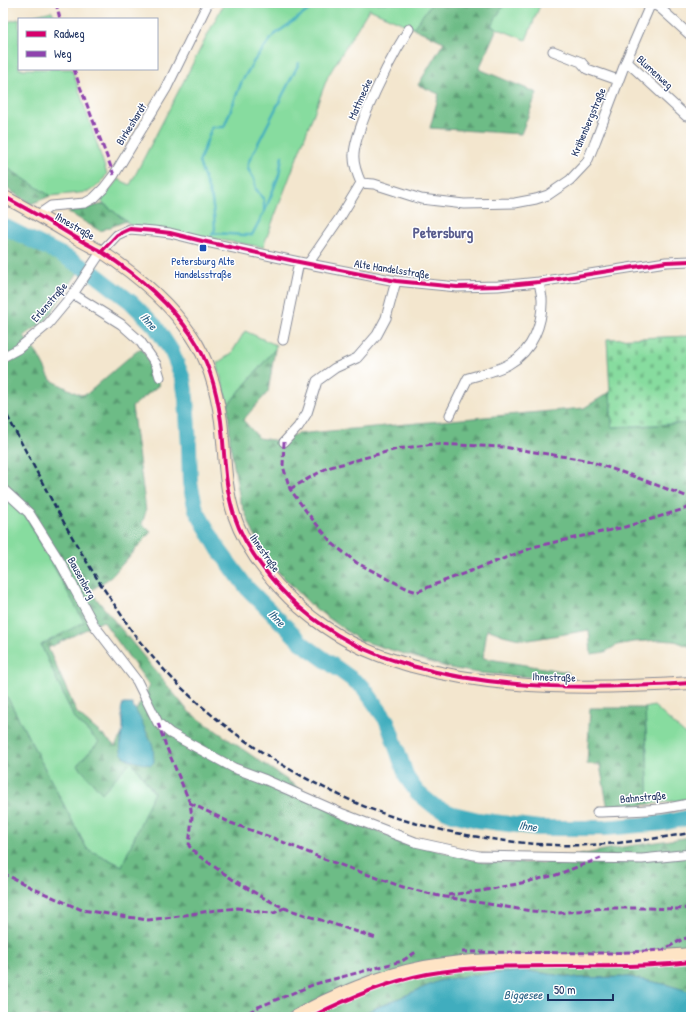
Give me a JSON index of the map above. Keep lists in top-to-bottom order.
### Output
{
  "streets": {
    "main road": ["Ihnestraße"],
    "street": [
      "Blumenweg",
      "Mattmecke",
      "Krähenbergstraße",
      "Birkeshardt",
      "Alte Handelsstraße",
      "Erlenstraße",
      "Bausenberg",
      "Bahnstraße"
    ]
  },
  "crossings": [
    ["Blumenweg", "Krähenbergstraße"],
    ["Mattmecke", "Krähenbergstraße"],
    ["Birkeshardt", "Ihnestraße"],
    ["Ihnestraße", "Alte Handelsstraße"],
    ["Ihnestraße", "Erlenstraße"],
    ["Alte Handelsstraße", "Erlenstraße"]
  ],
  "districts": ["Petersburg"],
  "water": ["Ihne", "Biggesee"],
  "places": {
    "transit": ["Petersburg Alte Handelsstraße"]
  },
  "legend": ["Radweg", "Weg"],
  "scale_bar": "50 m"
}
